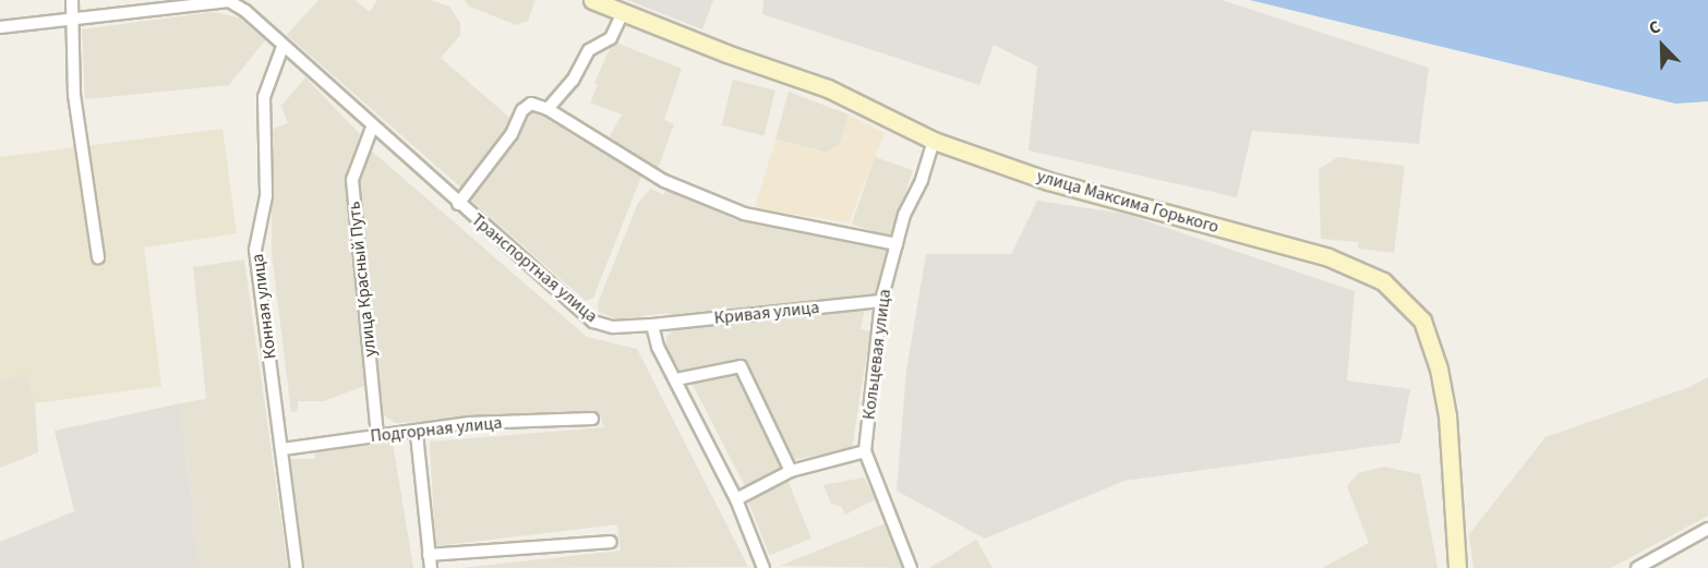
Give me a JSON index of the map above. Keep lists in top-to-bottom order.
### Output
{
  "streets": {
    "street": [
      "улица Максима Горького",
      "Транспортная улица",
      "улица Красный Путь",
      "Конная улица",
      "Кривая улица",
      "Кольцевая улица",
      "Подгорная улица"
    ]
  },
  "crossings": [
    ["улица Максима Горького", "Кольцевая улица"],
    ["Транспортная улица", "улица Красный Путь"],
    ["Транспортная улица", "Конная улица"],
    ["Транспортная улица", "Кривая улица"],
    ["улица Красный Путь", "Подгорная улица"],
    ["Конная улица", "Подгорная улица"],
    ["Кривая улица", "Кольцевая улица"]
  ],
  "north": "top left"
}
